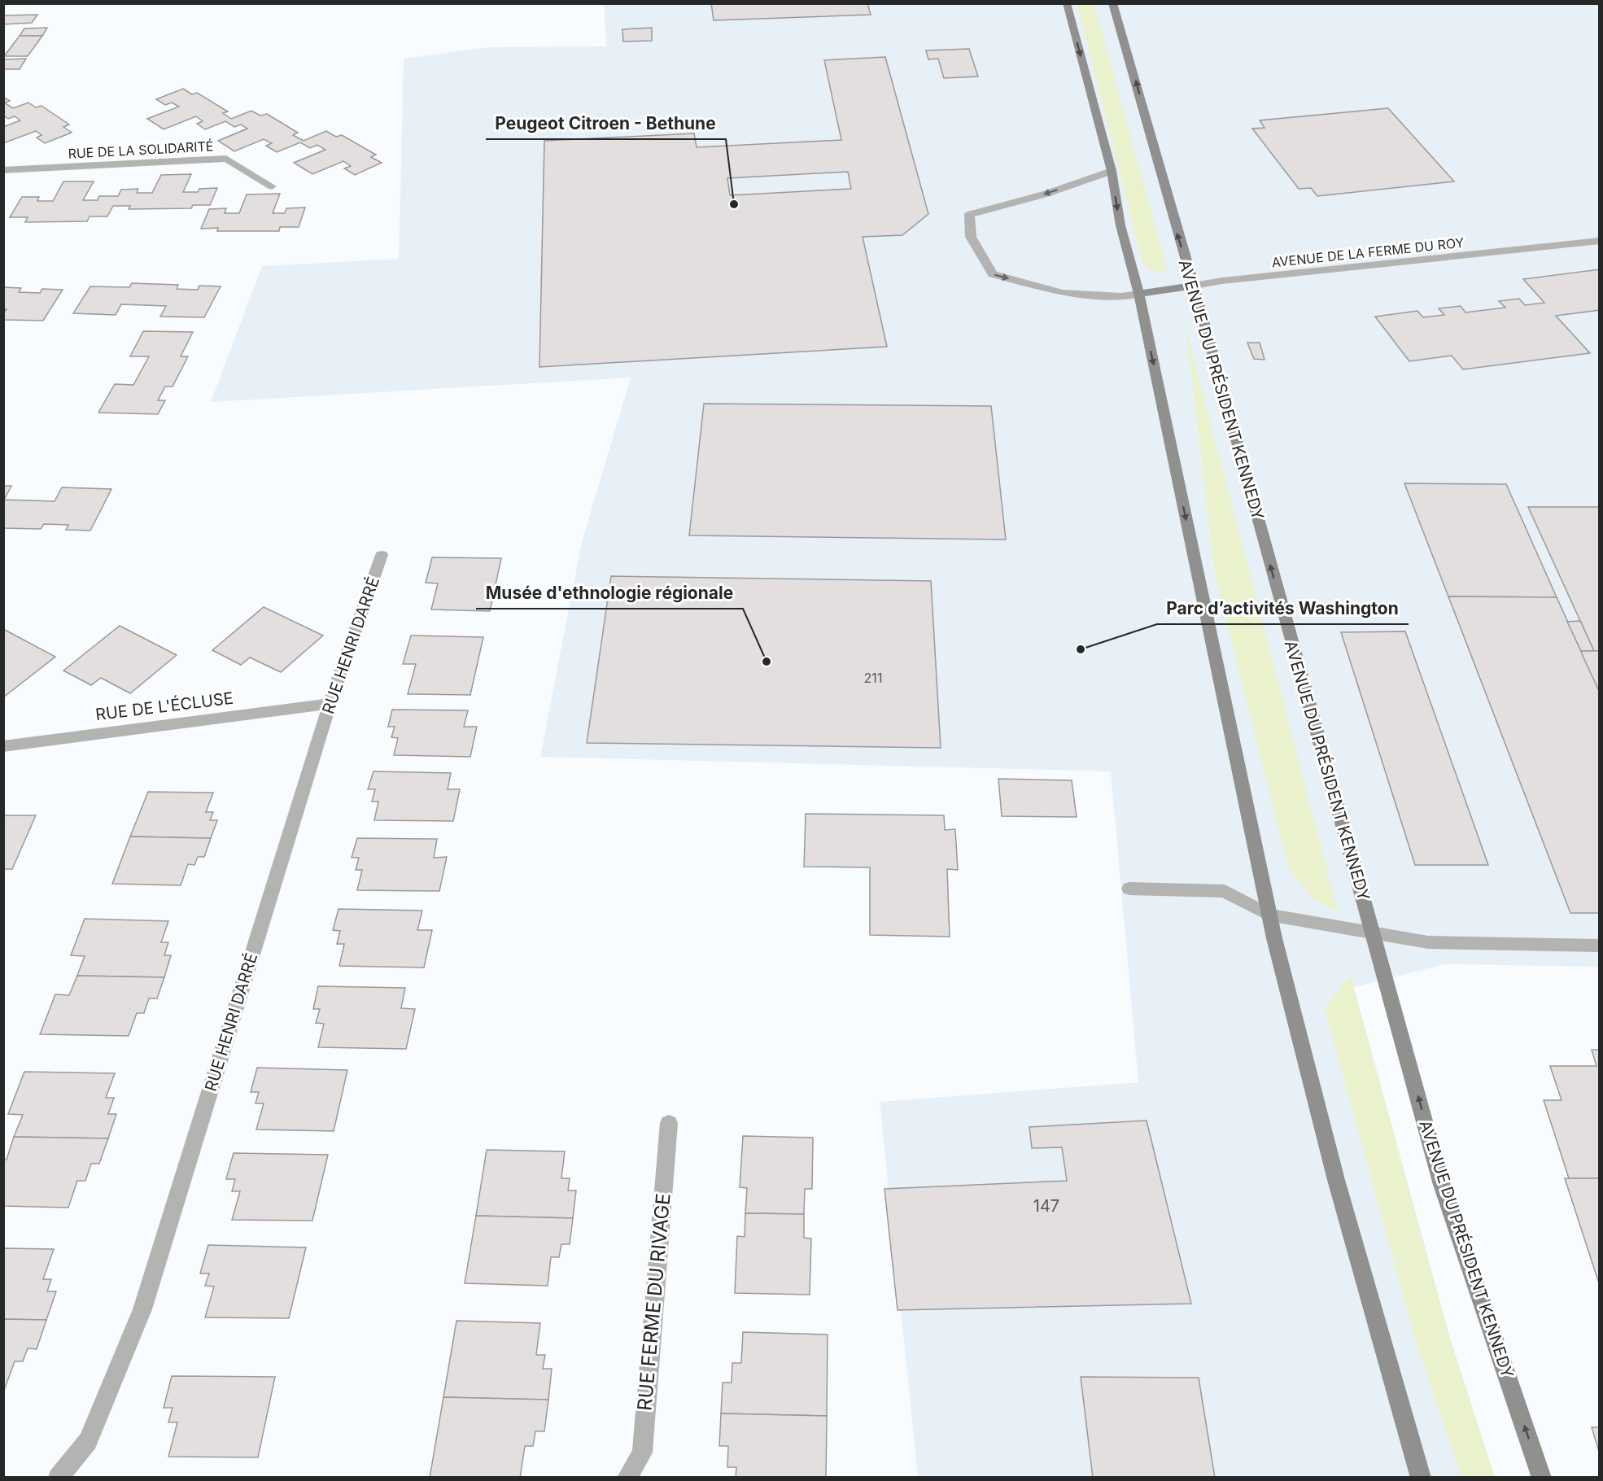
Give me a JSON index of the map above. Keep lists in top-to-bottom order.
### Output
{
  "streets": {
    "main road": ["AVENUE DE LA FERME DU ROY", "AVENUE DU PRÉSIDENT KENNEDY"],
    "street": [
      "RUE DE LA SOLIDARITÉ",
      "RUE HENRI DARRÉ",
      "RUE DE L'ÉCLUSE",
      "RUE FERME DU RIVAGE"
    ]
  },
  "crossings": [
    ["AVENUE DE LA FERME DU ROY", "AVENUE DU PRÉSIDENT KENNEDY"],
    ["RUE HENRI DARRÉ", "RUE DE L'ÉCLUSE"]
  ],
  "places": ["Peugeot Citroen - Bethune", "Parc d’activités Washington", "Musée d'ethnologie régionale"],
  "house_numbers": ["211", "147"]
}
